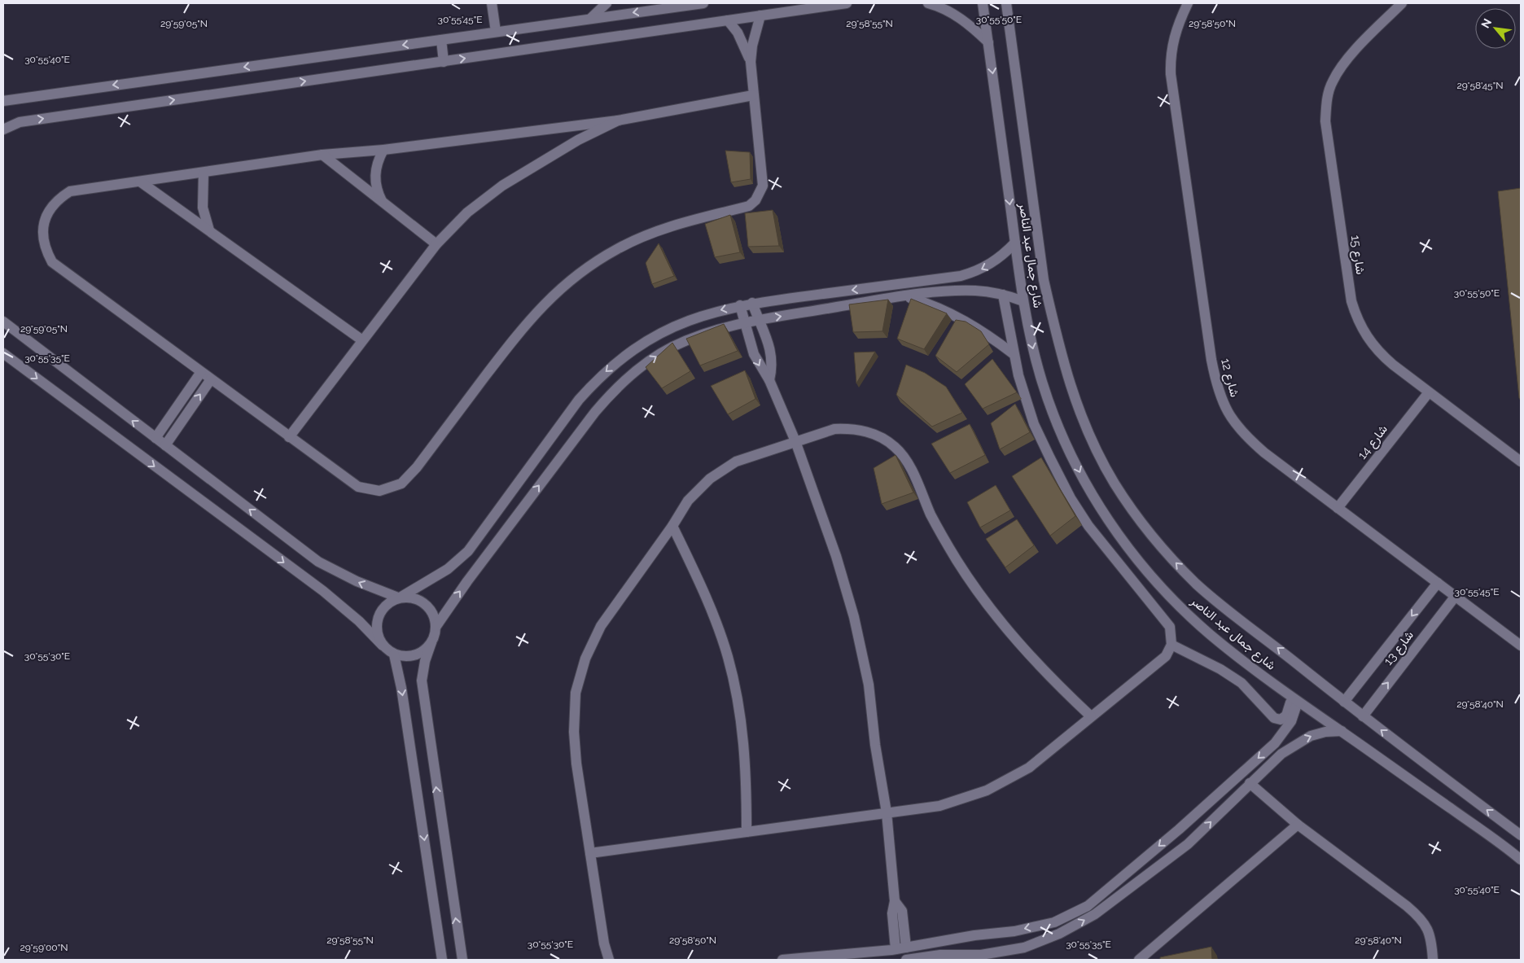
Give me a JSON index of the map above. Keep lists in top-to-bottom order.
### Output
{
  "streets": {
    "street": [
      "شارع 15",
      "شارع جمال عبد الناصر",
      "شارع 12",
      "شارع 14",
      "شارع 13"
    ]
  },
  "crossings": [
    ["شارع 15", "شارع 14"],
    ["شارع جمال عبد الناصر", "شارع 13"],
    ["شارع 12", "شارع 14"],
    ["شارع 12", "شارع 13"]
  ],
  "north": "top left",
  "coordinates": [
    "30°55'45\"E",
    "30°55'50\"E",
    "29°59'05\"N",
    "29°58'55\"N",
    "29°58'50\"N",
    "30°55'40\"E",
    "29°58'45\"N",
    "30°55'35\"E",
    "30°55'30\"E",
    "29°58'40\"N",
    "29°59'00\"N"
  ]
}
